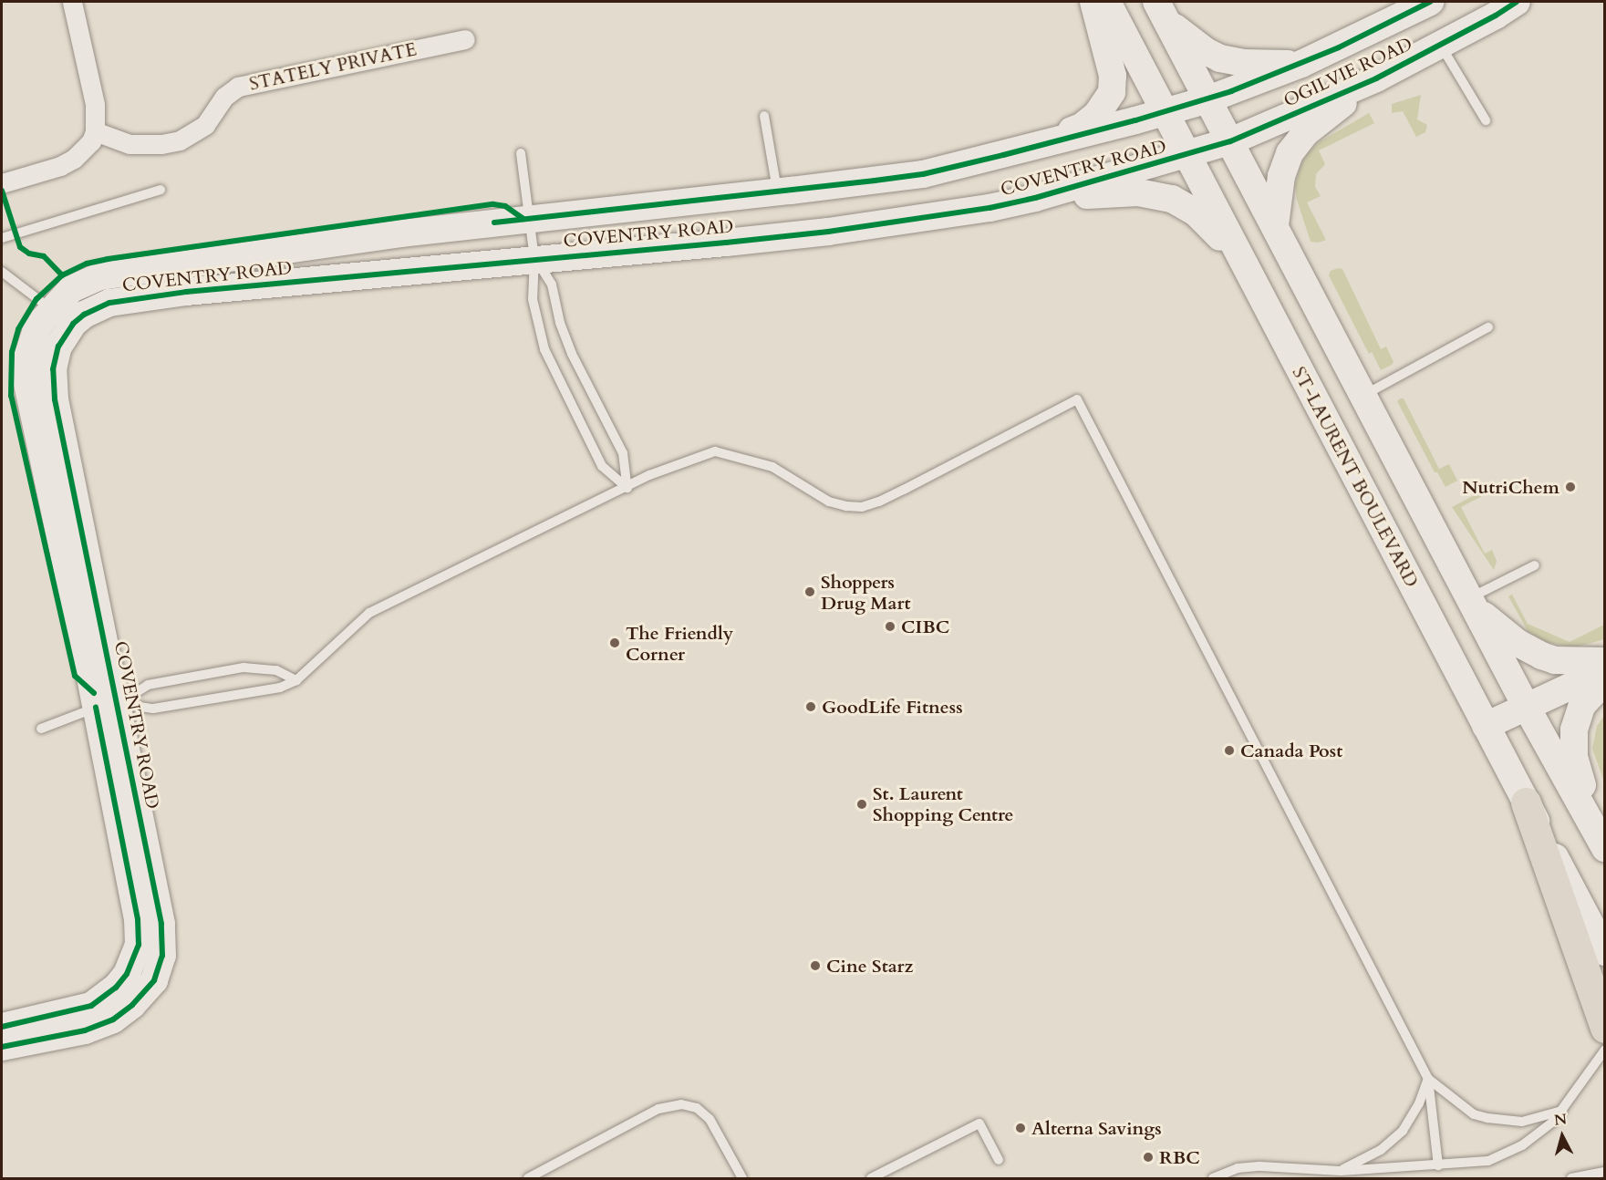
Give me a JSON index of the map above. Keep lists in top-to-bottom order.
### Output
{
  "streets": {
    "main road": ["OGILVIE ROAD", "COVENTRY ROAD", "ST-LAURENT BOULEVARD"],
    "street": ["STATELY PRIVATE"]
  },
  "crossings": [
    ["OGILVIE ROAD", "COVENTRY ROAD"],
    ["OGILVIE ROAD", "ST-LAURENT BOULEVARD"],
    ["COVENTRY ROAD", "ST-LAURENT BOULEVARD"]
  ],
  "places": [
    "NutriChem",
    "Shoppers Drug Mart",
    "CIBC",
    "The Friendly Corner",
    "GoodLife Fitness",
    "Canada Post",
    "St. Laurent Shopping Centre",
    "Cine Starz",
    "Alterna Savings",
    "RBC"
  ],
  "north": "top"
}
